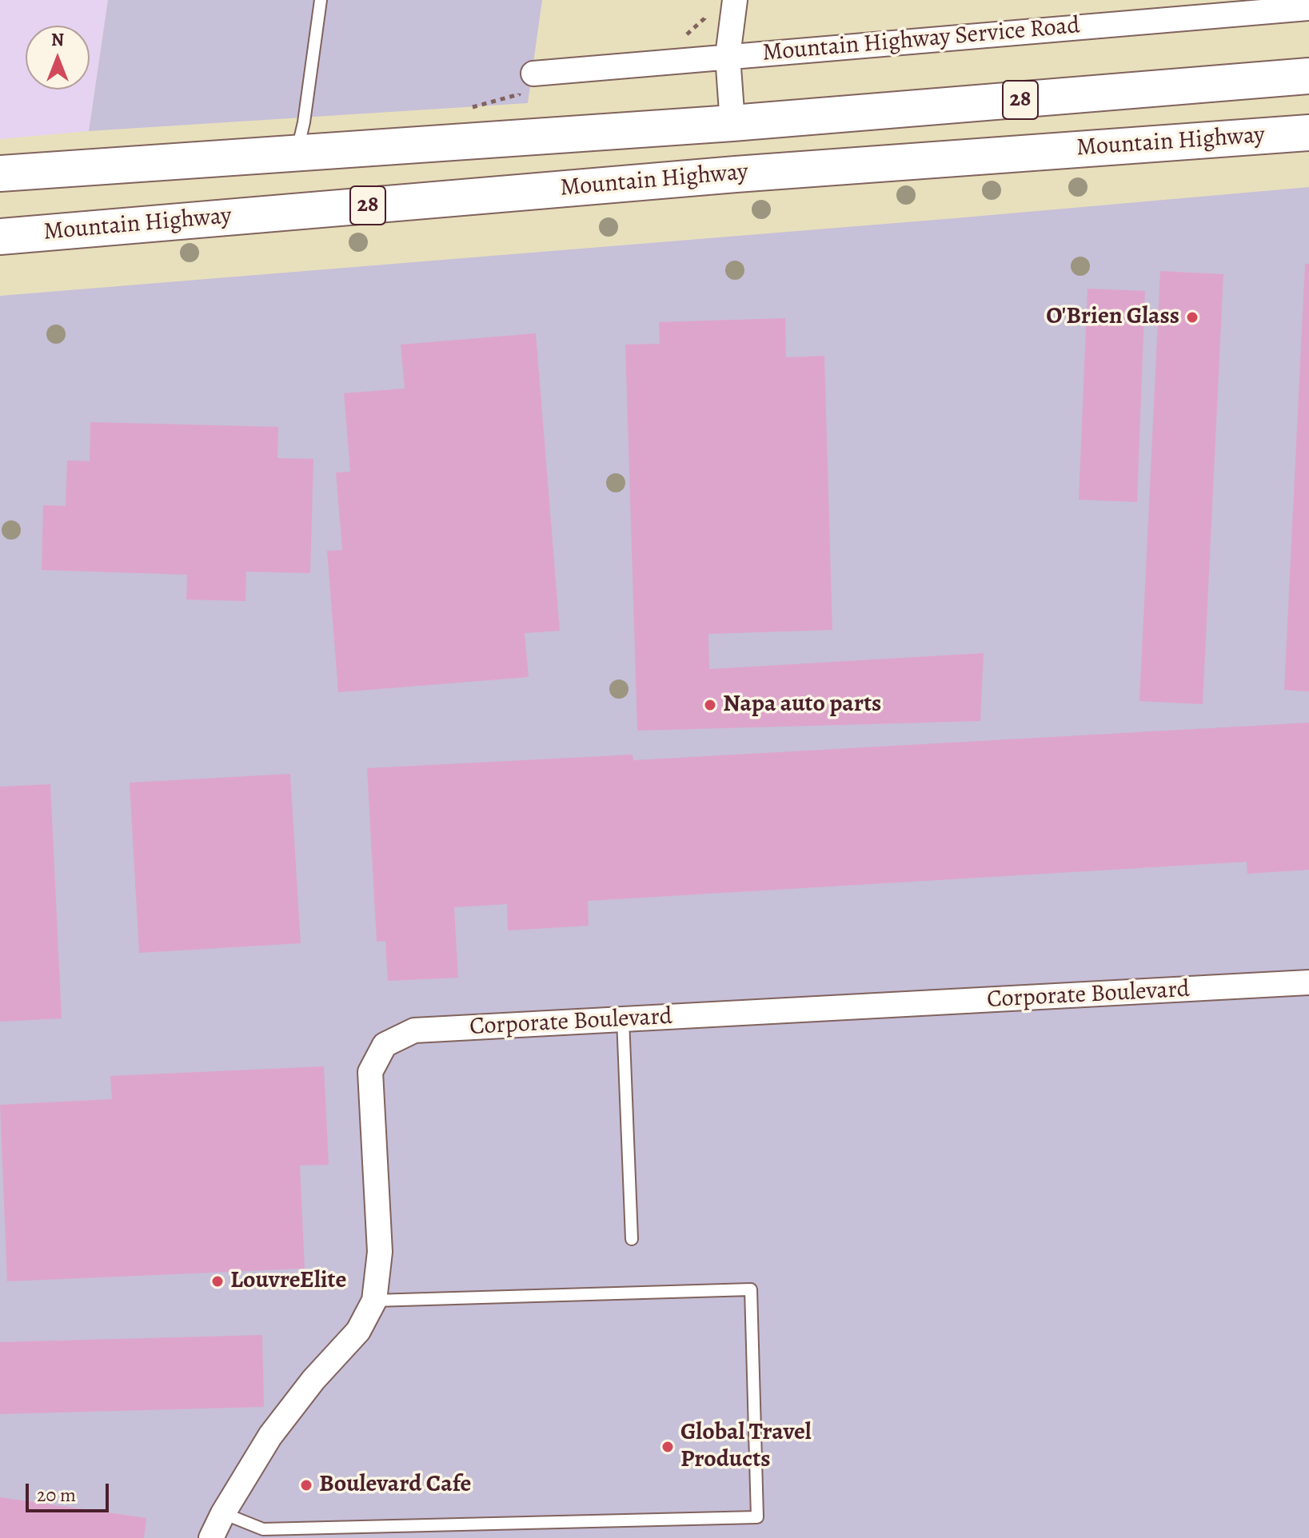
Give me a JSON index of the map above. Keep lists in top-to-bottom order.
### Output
{
  "streets": {
    "main road": ["28", "Mountain Highway"],
    "street": ["Mountain Highway Service Road", "Corporate Boulevard"]
  },
  "places": [
    "O'Brien Glass",
    "Napa auto parts",
    "LouvreElite",
    "Global Travel Products",
    "Boulevard Cafe"
  ],
  "scale_bar": "20 m",
  "north": "top"
}
